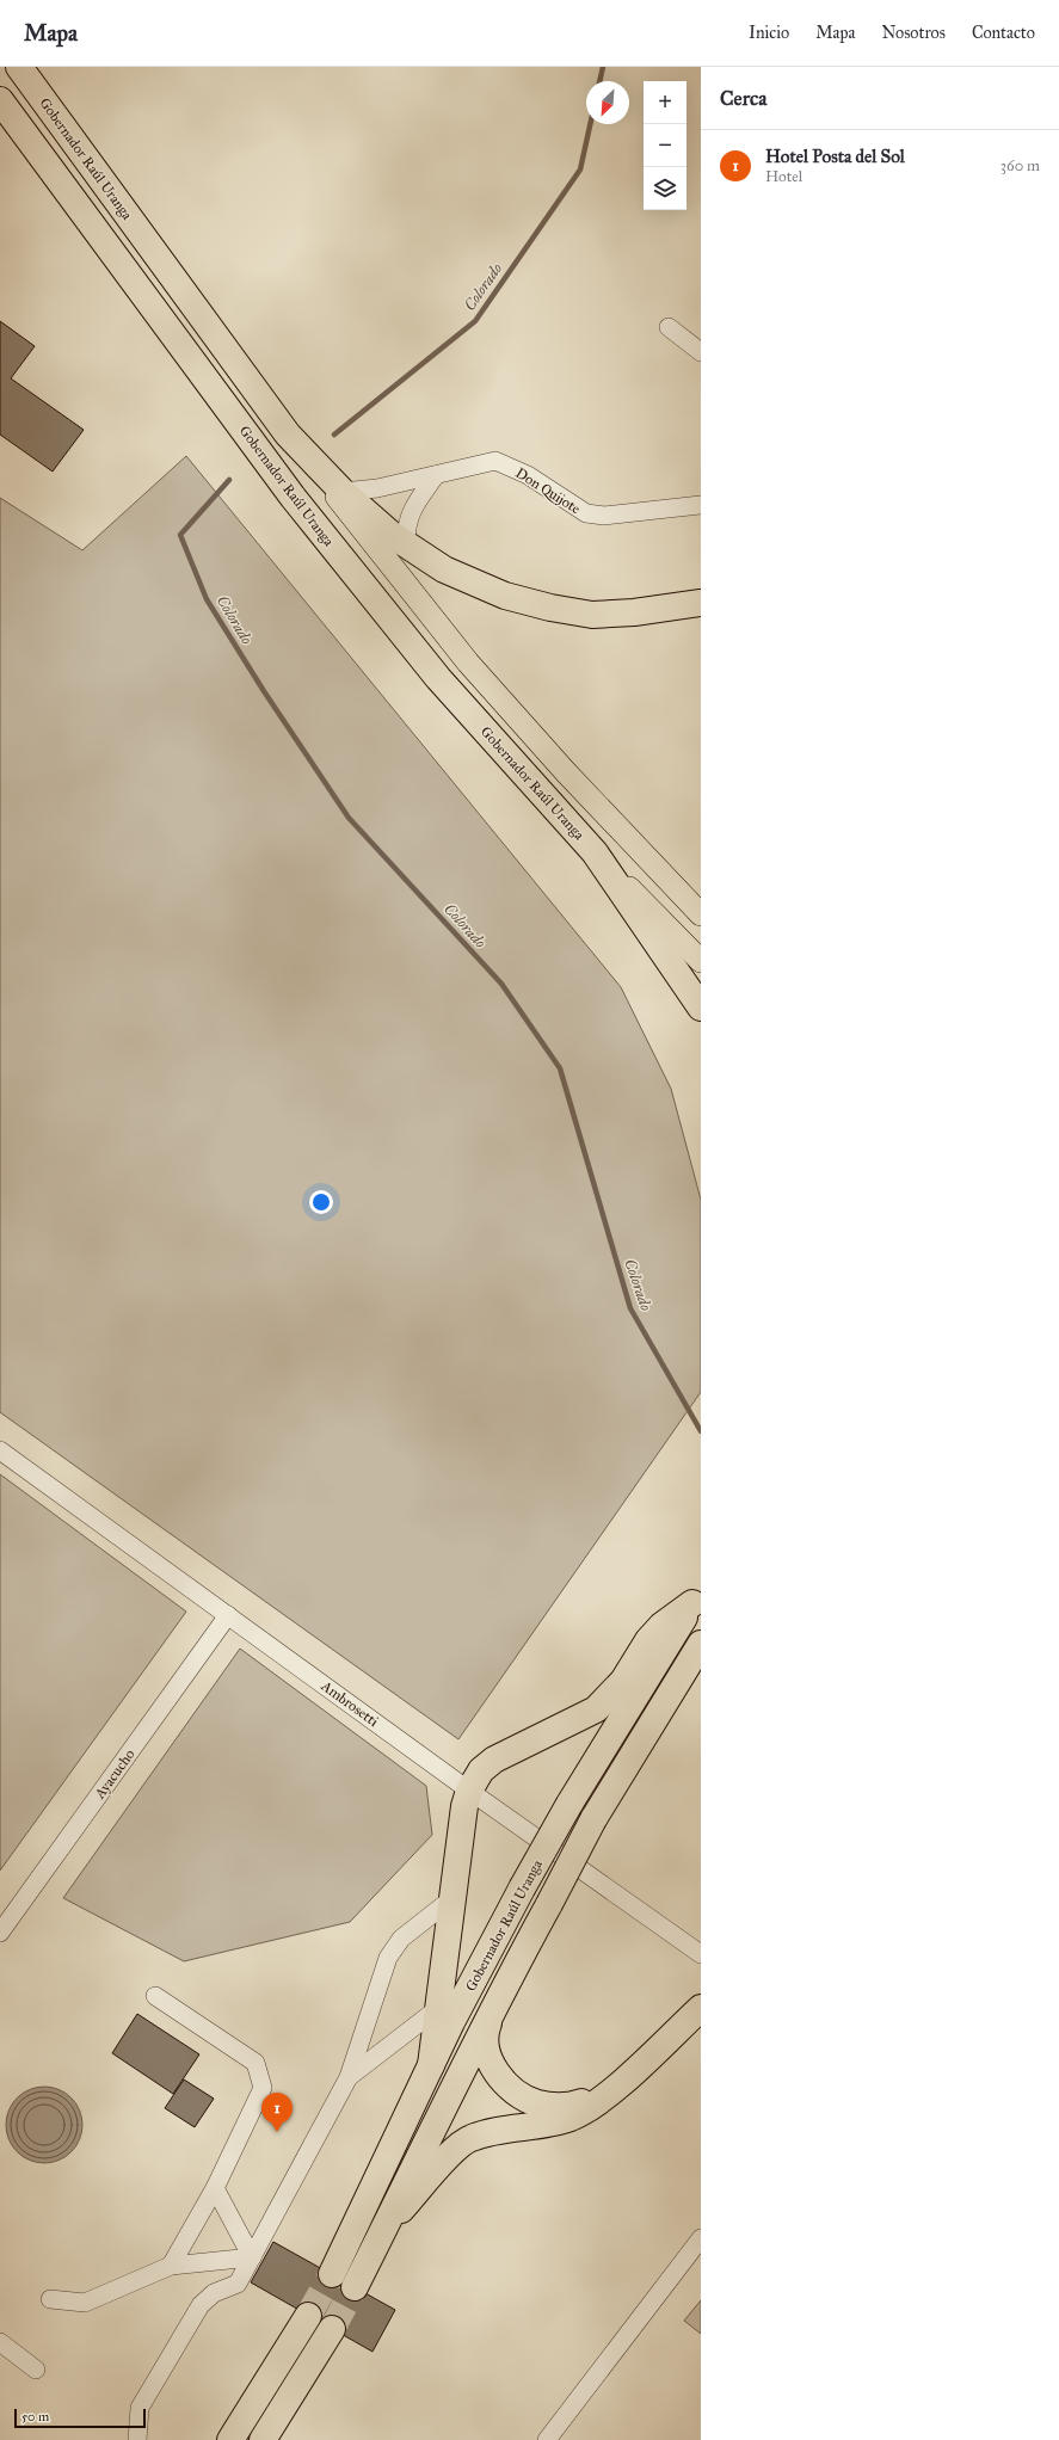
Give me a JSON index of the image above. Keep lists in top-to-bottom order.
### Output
{
  "streets": {
    "highway": ["Gobernador Raúl Uranga"],
    "street": ["Don Quijote", "Ambrosetti", "Ayacucho"]
  },
  "crossings": [
    ["Gobernador Raúl Uranga", "Don Quijote"],
    ["Ambrosetti", "Ayacucho"]
  ],
  "water": ["Colorado"],
  "scale_bar": "50 m",
  "north": "bottom left",
  "page": {
    "header": "Mapa",
    "nav": [
      "Inicio",
      "Mapa",
      "Nosotros",
      "Contacto"
    ],
    "heading": "Cerca",
    "map_buttons": ["+", "−"],
    "list": [
      {
        "mark": "1",
        "name": "Hotel Posta del Sol",
        "note": "Hotel",
        "value": "360 m"
      }
    ],
    "pins": "1",
    "scale": "50 m"
  }
}
